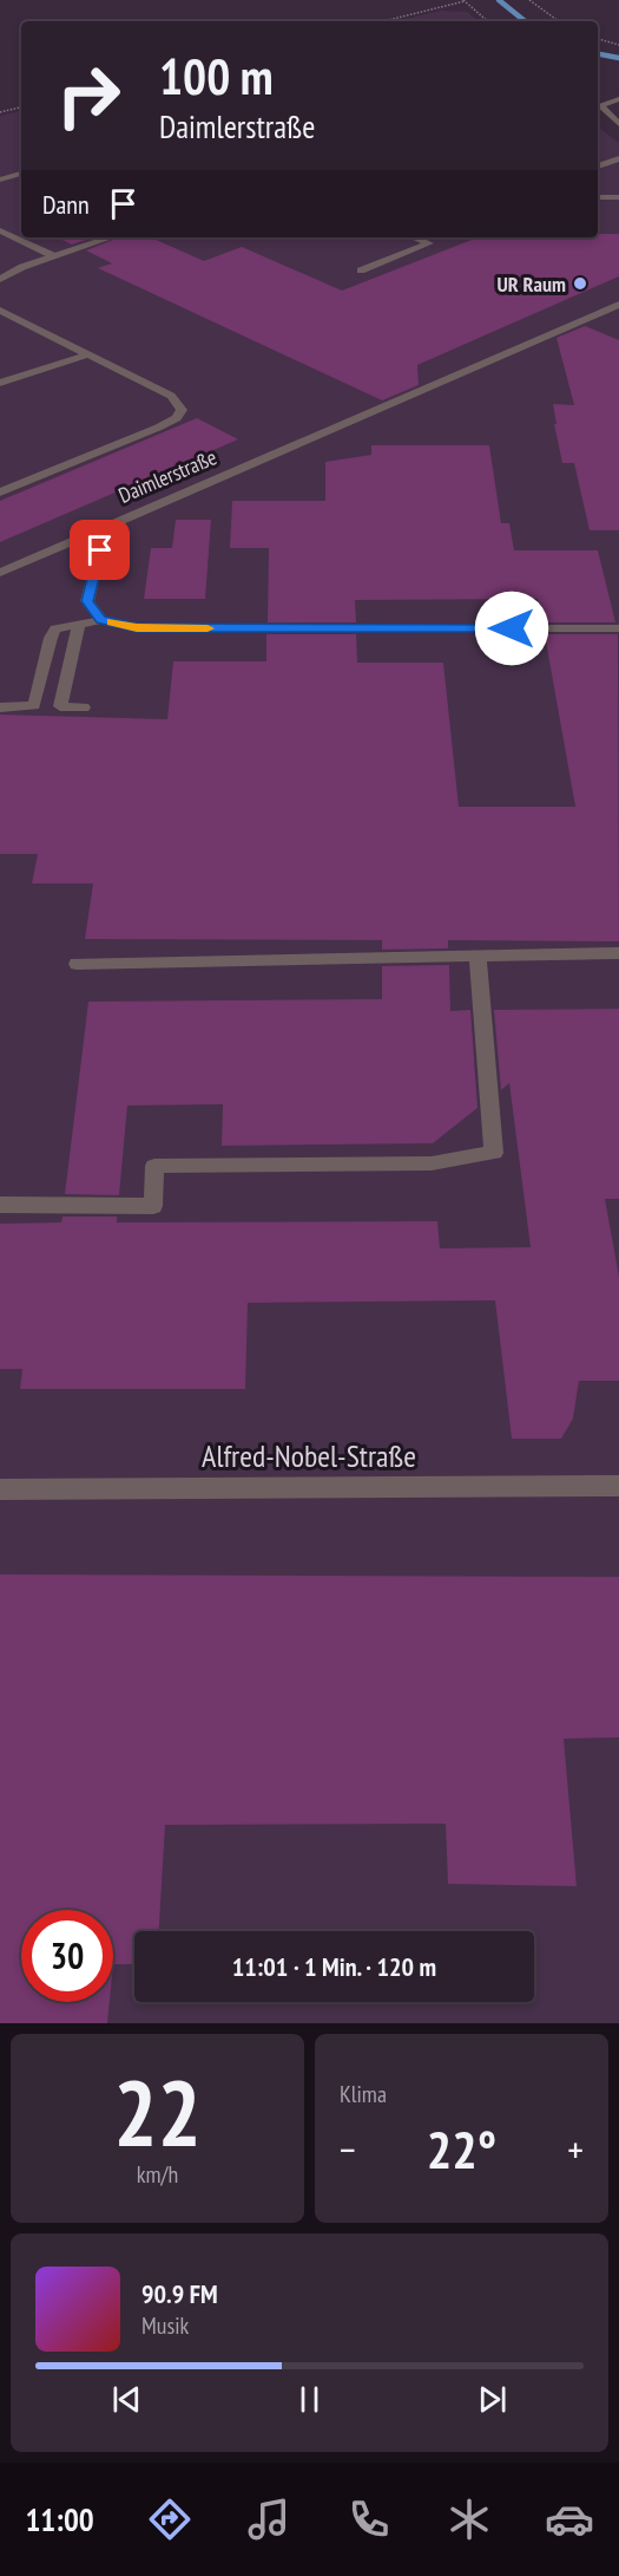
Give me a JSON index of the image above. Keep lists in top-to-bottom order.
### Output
{
  "streets": {
    "street": ["Daimlerstraße", "Alfred-Nobel-Straße"]
  },
  "places": ["UR Raum"],
  "page": {
    "turn": ["100 m", "Daimlerstraße"],
    "then": "Dann",
    "limit": "30",
    "trip": "11:01 · 1 Min. · 120 m",
    "tile": [
      ["22", "km/h"],
      "Klima"
    ],
    "heat": ["−", "22°", "+"],
    "song": ["90.9 FM", "Musik"],
    "tabs": "11:00"
  }
}
